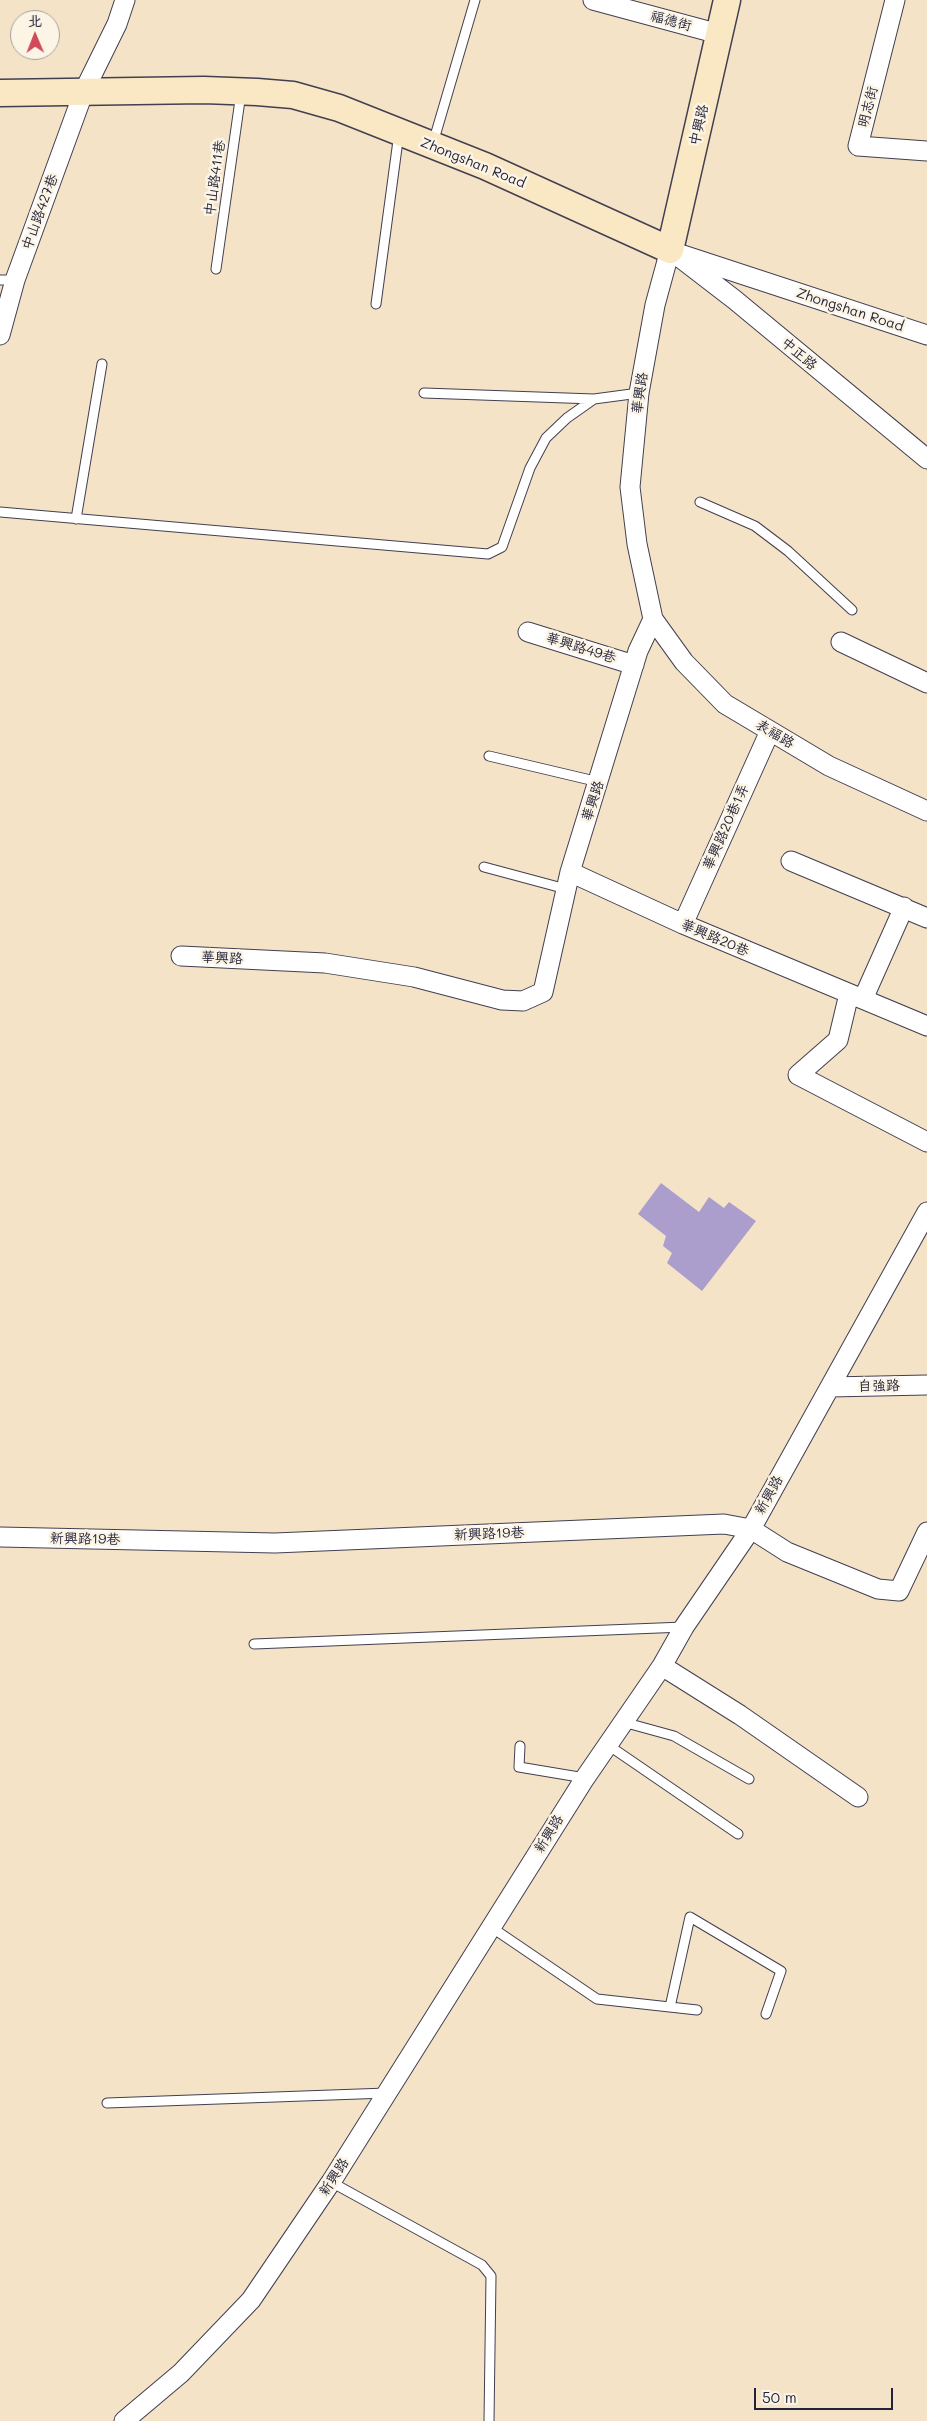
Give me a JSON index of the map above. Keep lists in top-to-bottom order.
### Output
{
  "streets": {
    "street": [
      "福德街",
      "明志街",
      "中興路",
      "Zhongshan Road",
      "中山路427巷",
      "中正路",
      "華興路",
      "華興路49巷",
      "表福路",
      "華興路20巷1弄",
      "華興路20巷",
      "自強路",
      "新興路",
      "新興路19巷"
    ],
    "lane": ["中山路411巷"]
  },
  "crossings": [
    ["福德街", "中興路"],
    ["中興路", "Zhongshan Road"],
    ["中興路", "中正路"],
    ["中興路", "華興路"],
    ["Zhongshan Road", "中山路411巷"],
    ["Zhongshan Road", "中山路427巷"],
    ["Zhongshan Road", "中正路"],
    ["Zhongshan Road", "華興路"],
    ["中正路", "華興路"],
    ["華興路", "華興路49巷"],
    ["華興路", "表福路"],
    ["華興路", "華興路20巷"],
    ["表福路", "華興路20巷1弄"],
    ["華興路20巷1弄", "華興路20巷"],
    ["自強路", "新興路"],
    ["新興路", "新興路19巷"]
  ],
  "scale_bar": "50 m",
  "north": "top"
}
